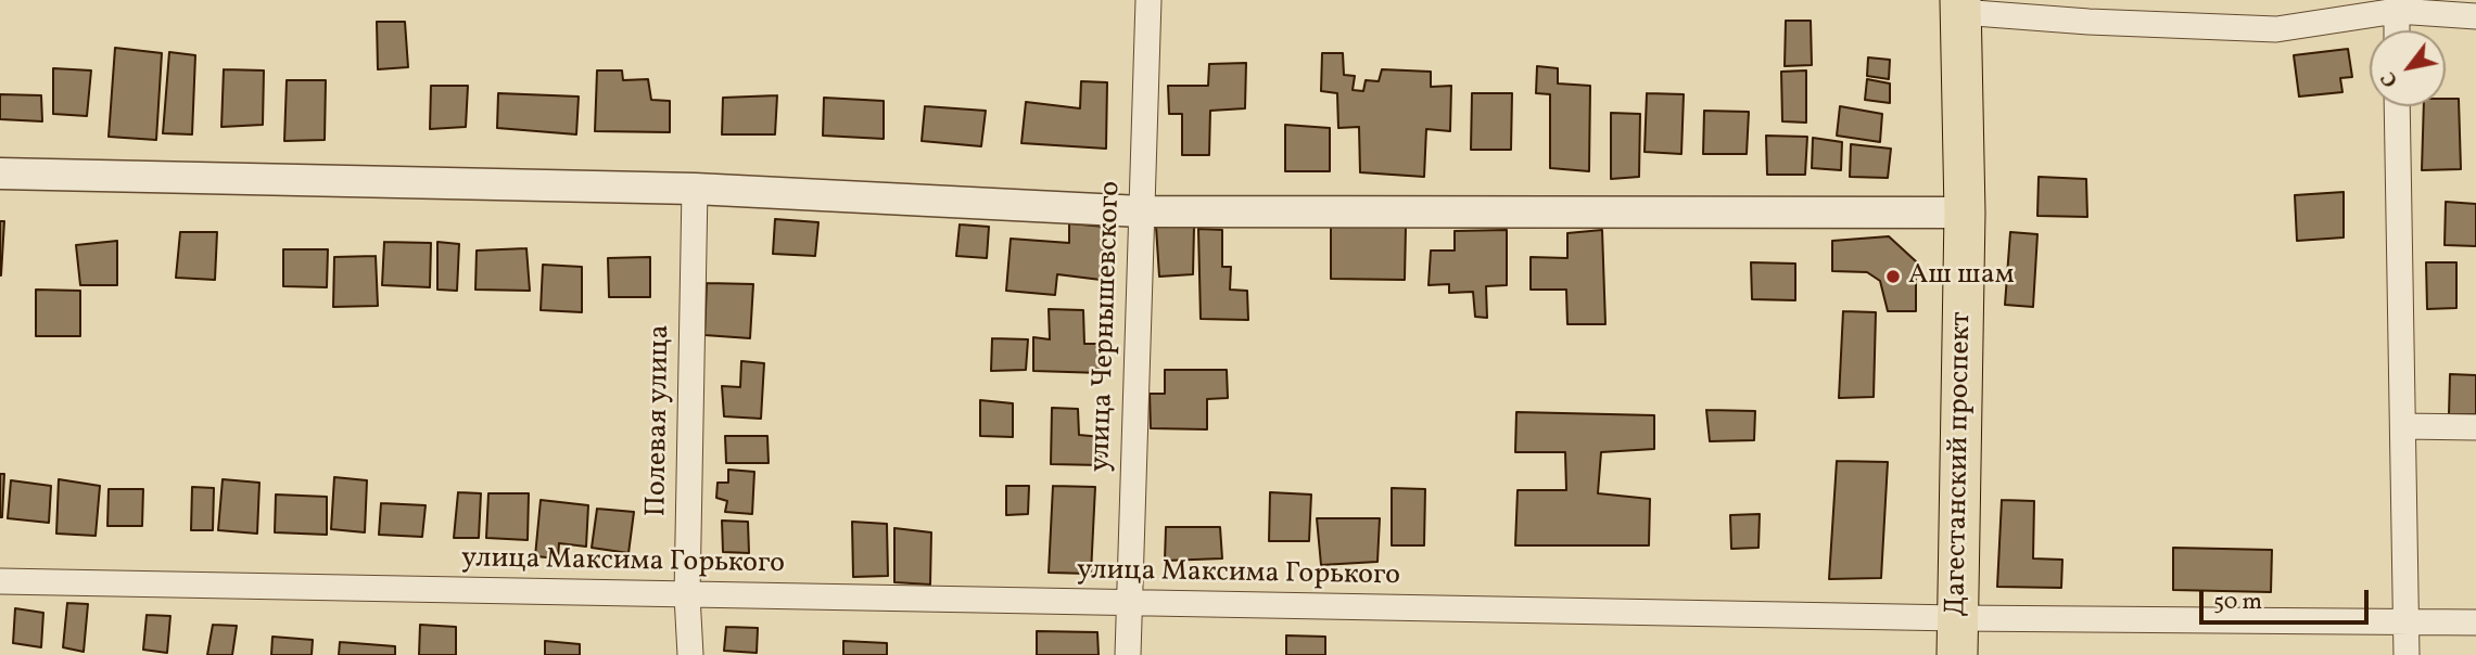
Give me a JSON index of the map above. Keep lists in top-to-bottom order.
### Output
{
  "streets": {
    "highway": ["Дагестанский проспект"],
    "street": ["улица Чернышевского", "Полевая улица", "улица Максима Горького"]
  },
  "crossings": [
    ["улица Чернышевского", "улица Максима Горького"],
    ["Полевая улица", "улица Максима Горького"],
    ["Дагестанский проспект", "улица Максима Горького"]
  ],
  "places": ["Аш шам"],
  "scale_bar": "50 m",
  "north": "bottom left"
}
